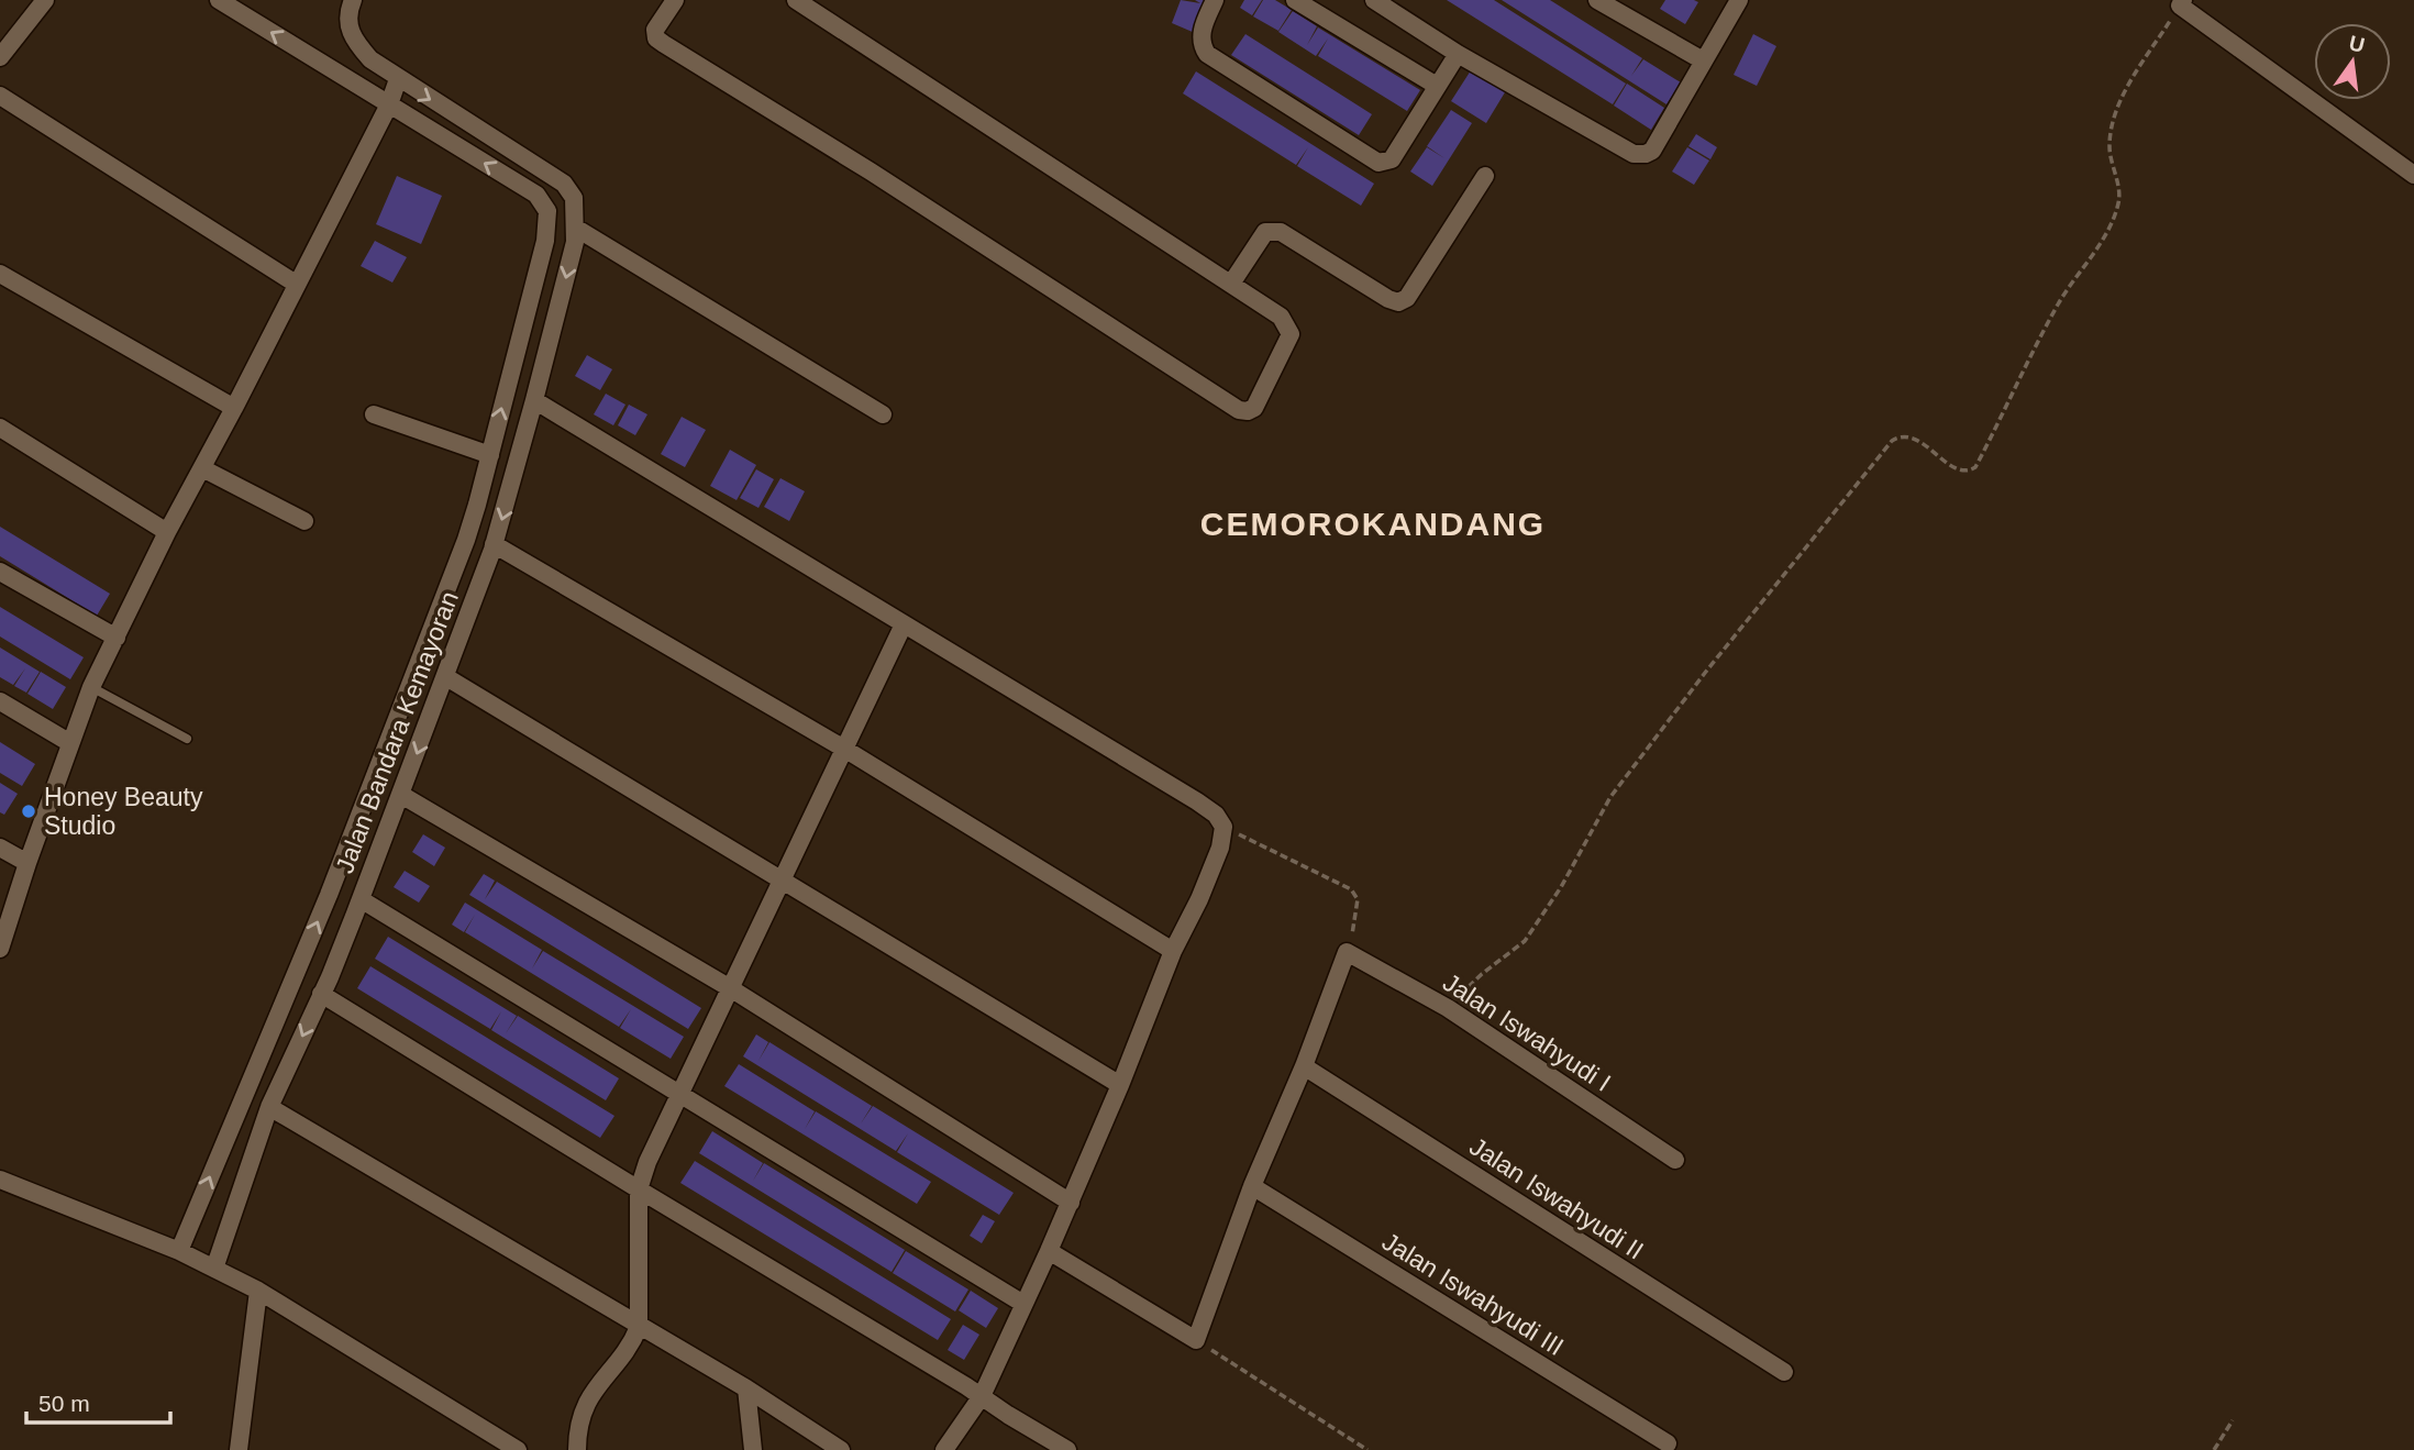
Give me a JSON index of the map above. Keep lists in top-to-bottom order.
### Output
{
  "streets": {
    "street": [
      "Jalan Bandara Kemayoran",
      "Jalan Iswahyudi I",
      "Jalan Iswahyudi II",
      "Jalan Iswahyudi III"
    ]
  },
  "districts": ["CEMOROKANDANG"],
  "places": ["Honey Beauty Studio"],
  "scale_bar": "50 m",
  "north": "top"
}
